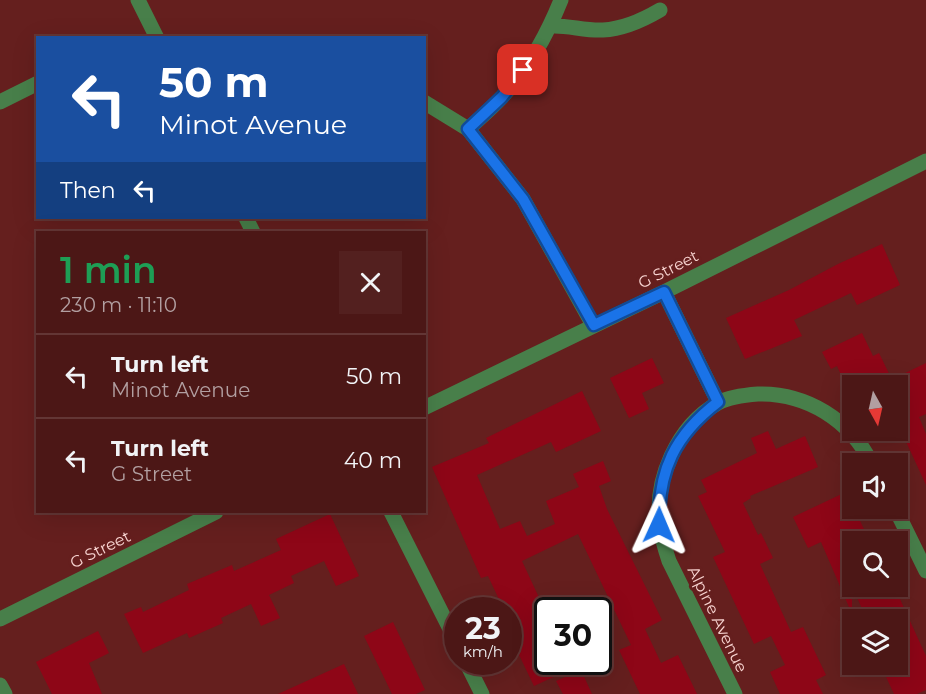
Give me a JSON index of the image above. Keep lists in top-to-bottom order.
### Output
{
  "streets": {
    "street": ["G Street", "Alpine Avenue"]
  },
  "north": "bottom",
  "page": {
    "turn": ["50 m", "Minot Avenue"],
    "then": "Then",
    "heading": ["1 min", "230 m · 11:10"],
    "list": [
      {
        "name": "Turn left",
        "note": "Minot Avenue",
        "value": "50 m"
      },
      {
        "name": "Turn left",
        "note": "G Street",
        "value": "40 m"
      }
    ],
    "speed": "23 km/h",
    "limit": "30"
  }
}
